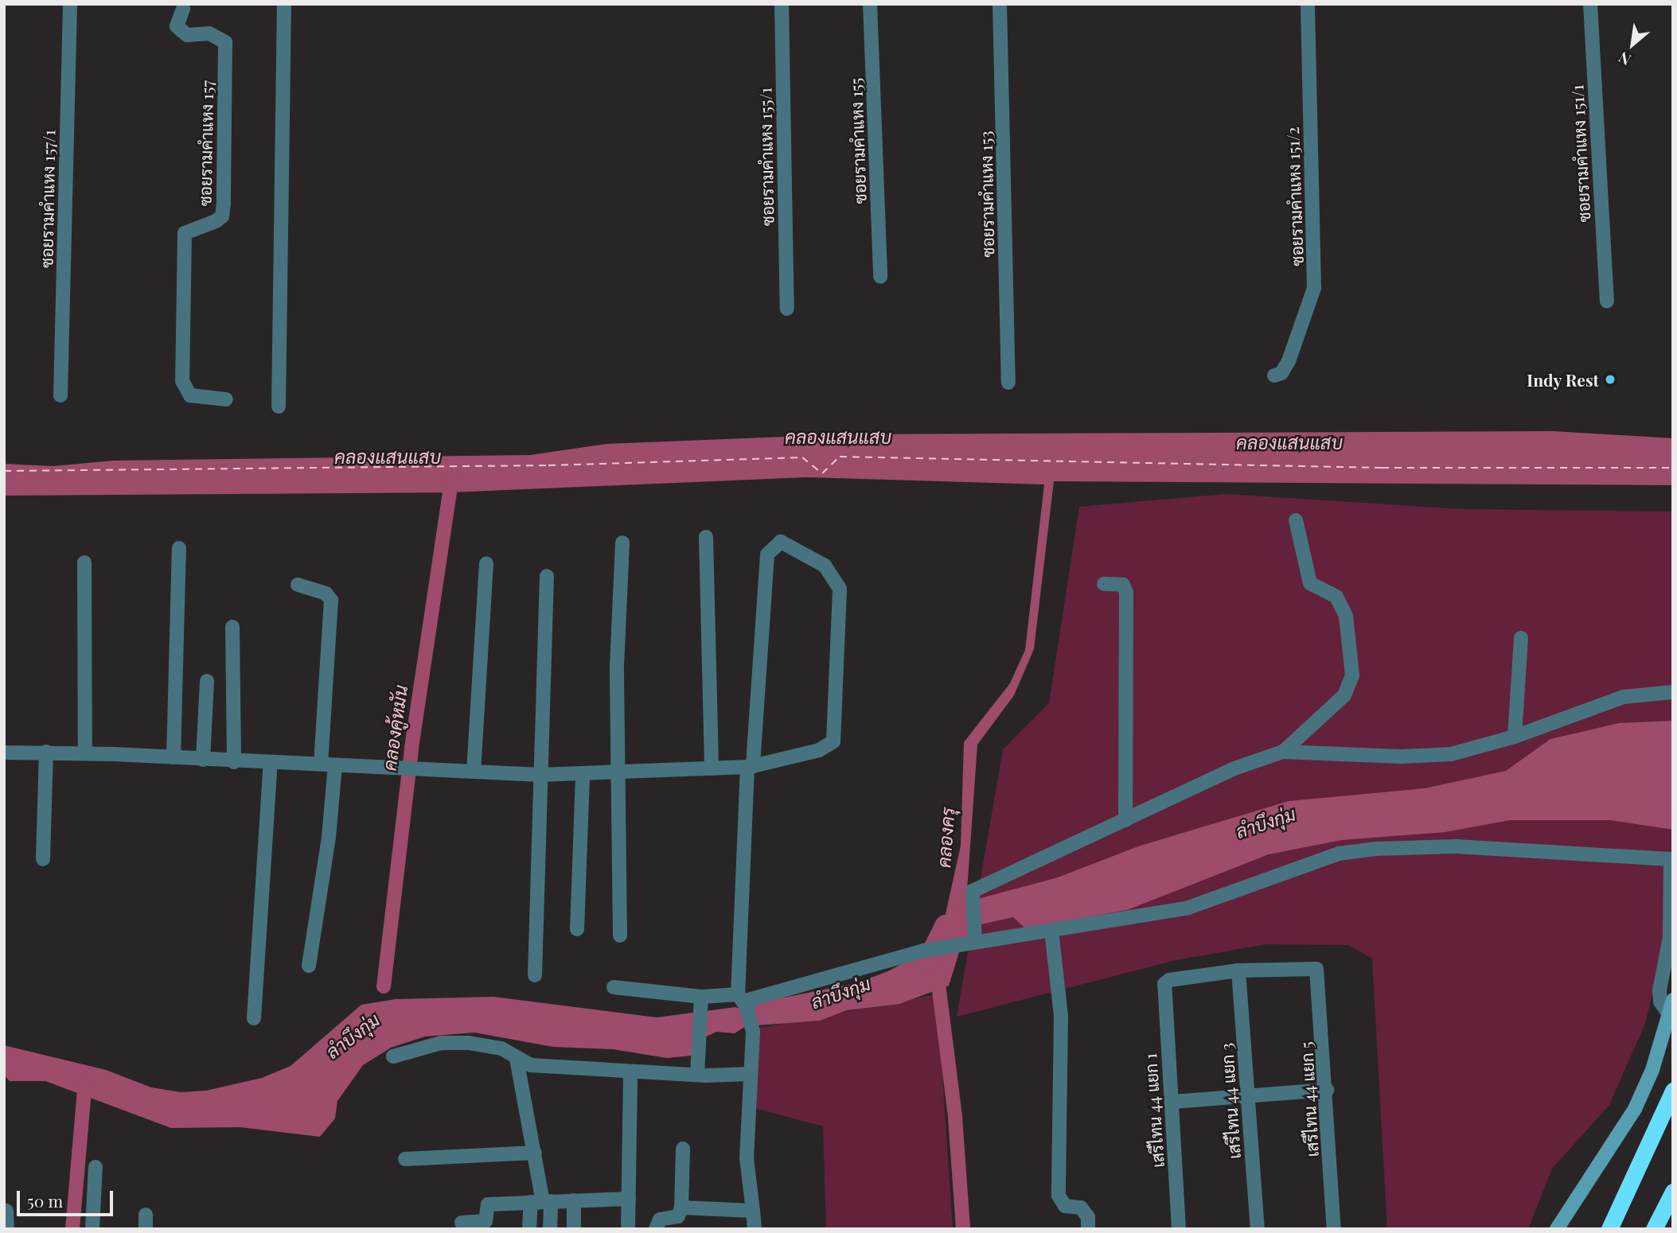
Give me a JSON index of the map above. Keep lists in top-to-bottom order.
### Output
{
  "streets": {
    "street": [
      "ซอยรามคำแหง 155",
      "ซอยรามคำแหง 157",
      "ซอยรามคำแหง 151/1",
      "ซอยรามคำแหง 155/1",
      "ซอยรามคำแหง 153",
      "ซอยรามคำแหง 151/2",
      "ซอยรามคำแหง 157/1",
      "เสรีไทน 44 แยก 5",
      "เสรีไทน 44 แยก 3",
      "เสรีไทน 44 แยก 1"
    ]
  },
  "crossings": [
    ["เสรีไทน 44 แยก 5", "เสรีไทน 44 แยก 3"],
    ["เสรีไทน 44 แยก 5", "เสรีไทน 44 แยก 1"],
    ["เสรีไทน 44 แยก 3", "เสรีไทน 44 แยก 1"]
  ],
  "water": [
    "คลองแสนแสบ",
    "คลองคู้หมัน",
    "ลำบึงกุ่ม",
    "คลองครุ"
  ],
  "places": ["Indy Rest"],
  "scale_bar": "50 m",
  "north": "bottom left"
}
